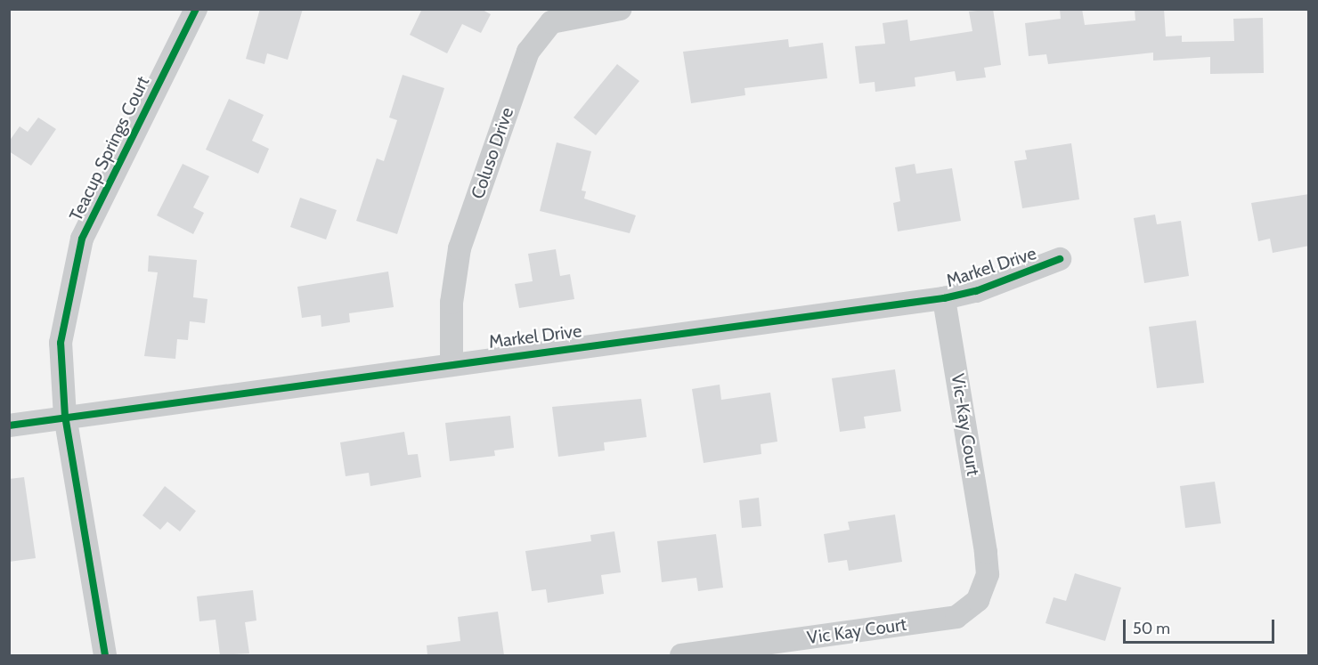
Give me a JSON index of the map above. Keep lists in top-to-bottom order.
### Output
{
  "streets": {
    "street": [
      "Teacup Springs Court",
      "Coluso Drive",
      "Markel Drive",
      "Vic-Kay Court",
      "Vic Kay Court"
    ]
  },
  "crossings": [
    ["Teacup Springs Court", "Markel Drive"],
    ["Coluso Drive", "Markel Drive"],
    ["Markel Drive", "Vic-Kay Court"],
    ["Vic-Kay Court", "Vic Kay Court"]
  ],
  "scale_bar": "50 m"
}
